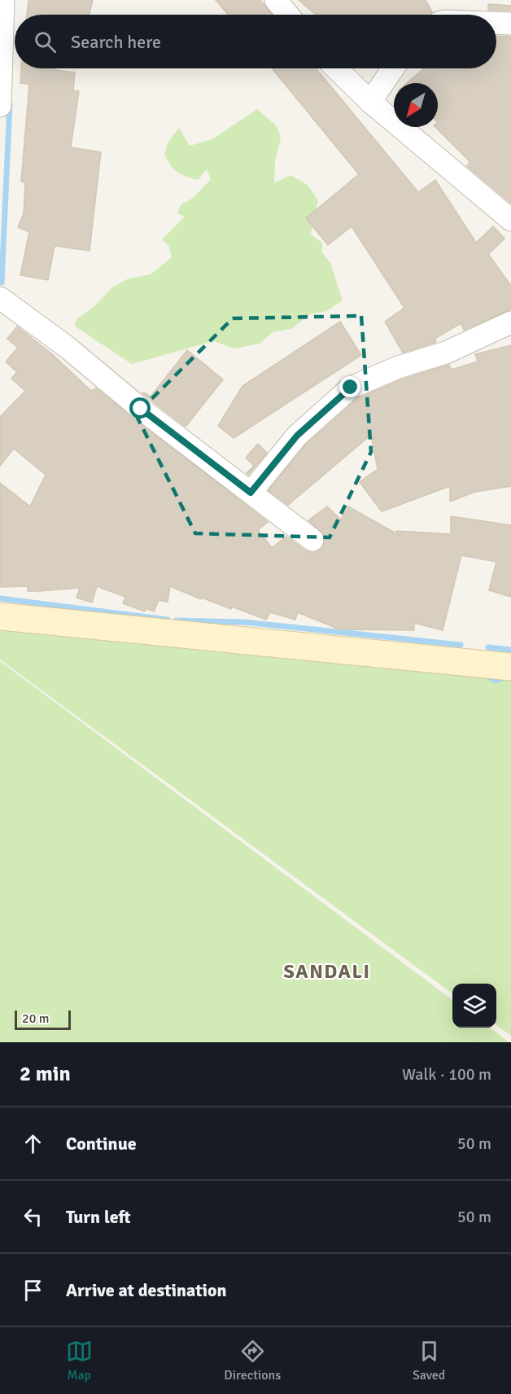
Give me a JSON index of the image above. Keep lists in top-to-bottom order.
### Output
{
  "districts": ["SANDALI"],
  "scale_bar": "20 m",
  "north": "bottom left",
  "page": {
    "search": "Search here",
    "scale": "20 m",
    "heading": ["2 min", "Walk · 100 m"],
    "list": [
      ["Continue", "50 m"],
      ["Turn left", "50 m"],
      "Arrive at destination"
    ],
    "nav": ["Map", "Directions", "Saved"]
  }
}
